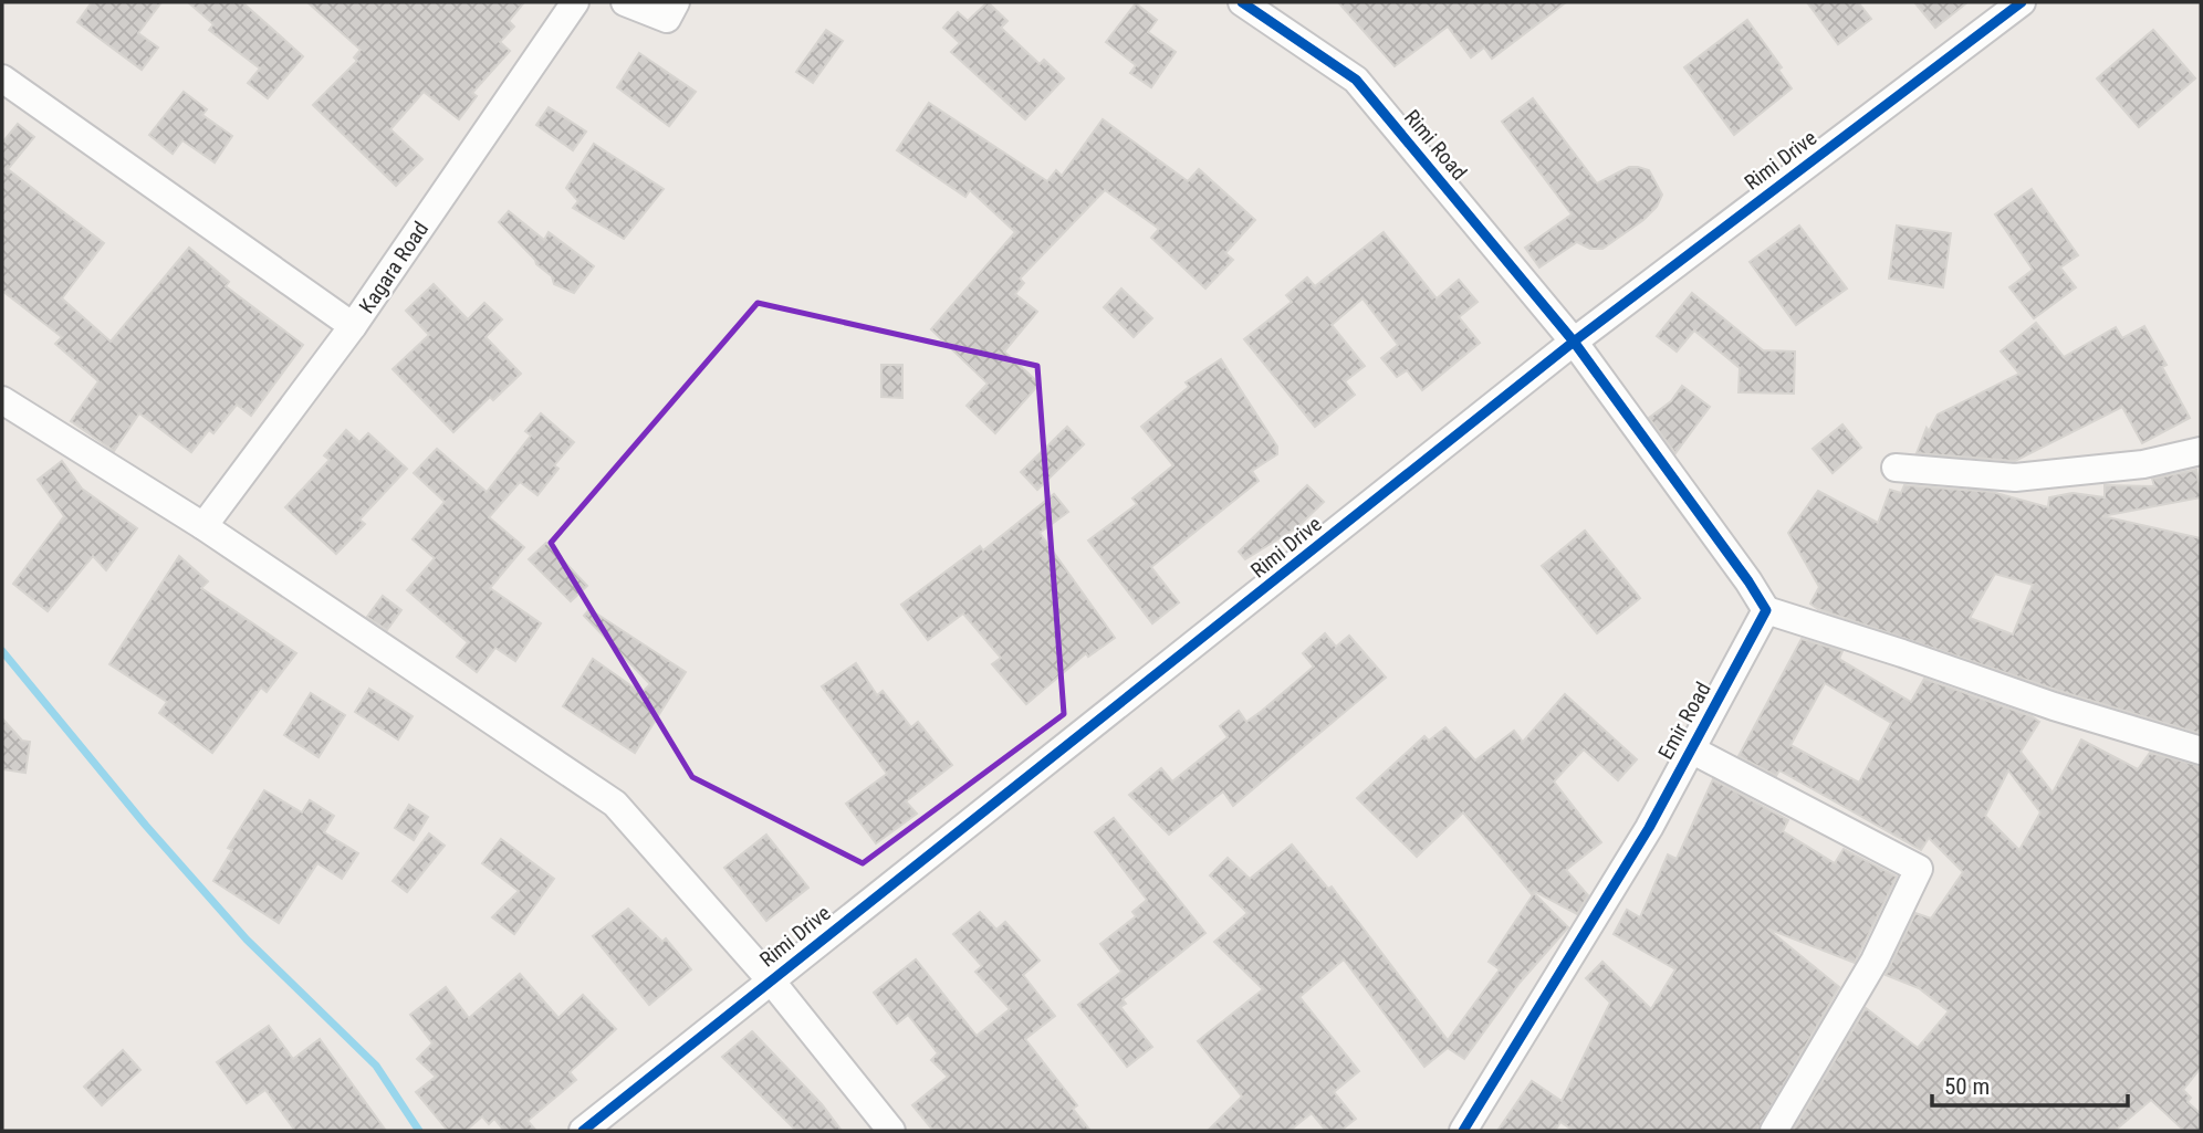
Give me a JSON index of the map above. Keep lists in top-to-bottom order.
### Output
{
  "streets": {
    "street": [
      "Rimi Road",
      "Rimi Drive",
      "Kagara Road",
      "Emir Road"
    ]
  },
  "crossings": [
    ["Rimi Road", "Rimi Drive"]
  ],
  "scale_bar": "50 m"
}
